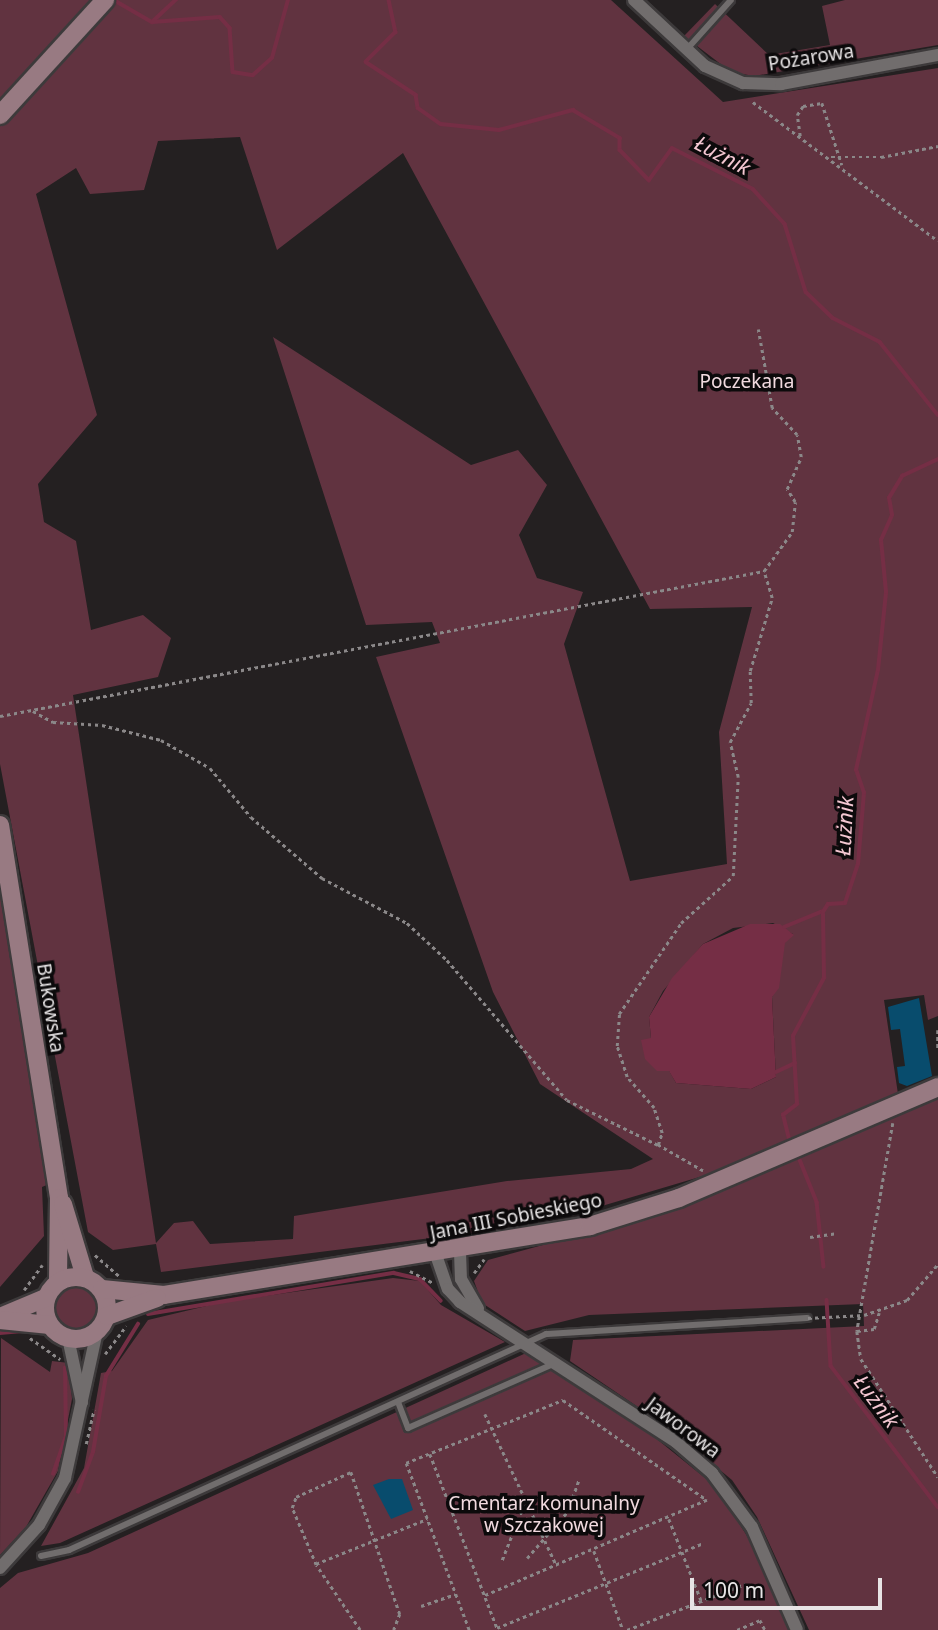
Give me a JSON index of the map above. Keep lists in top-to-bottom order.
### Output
{
  "streets": {
    "street": [
      "Pożarowa",
      "Bukowska",
      "Jana III Sobieskiego",
      "Jaworowa"
    ]
  },
  "crossings": [
    ["Jana III Sobieskiego", "Jaworowa"]
  ],
  "water": ["Łużnik"],
  "parks": ["Poczekana", "Cmentarz komunalny w Szczakowej"],
  "scale_bar": "100 m"
}
